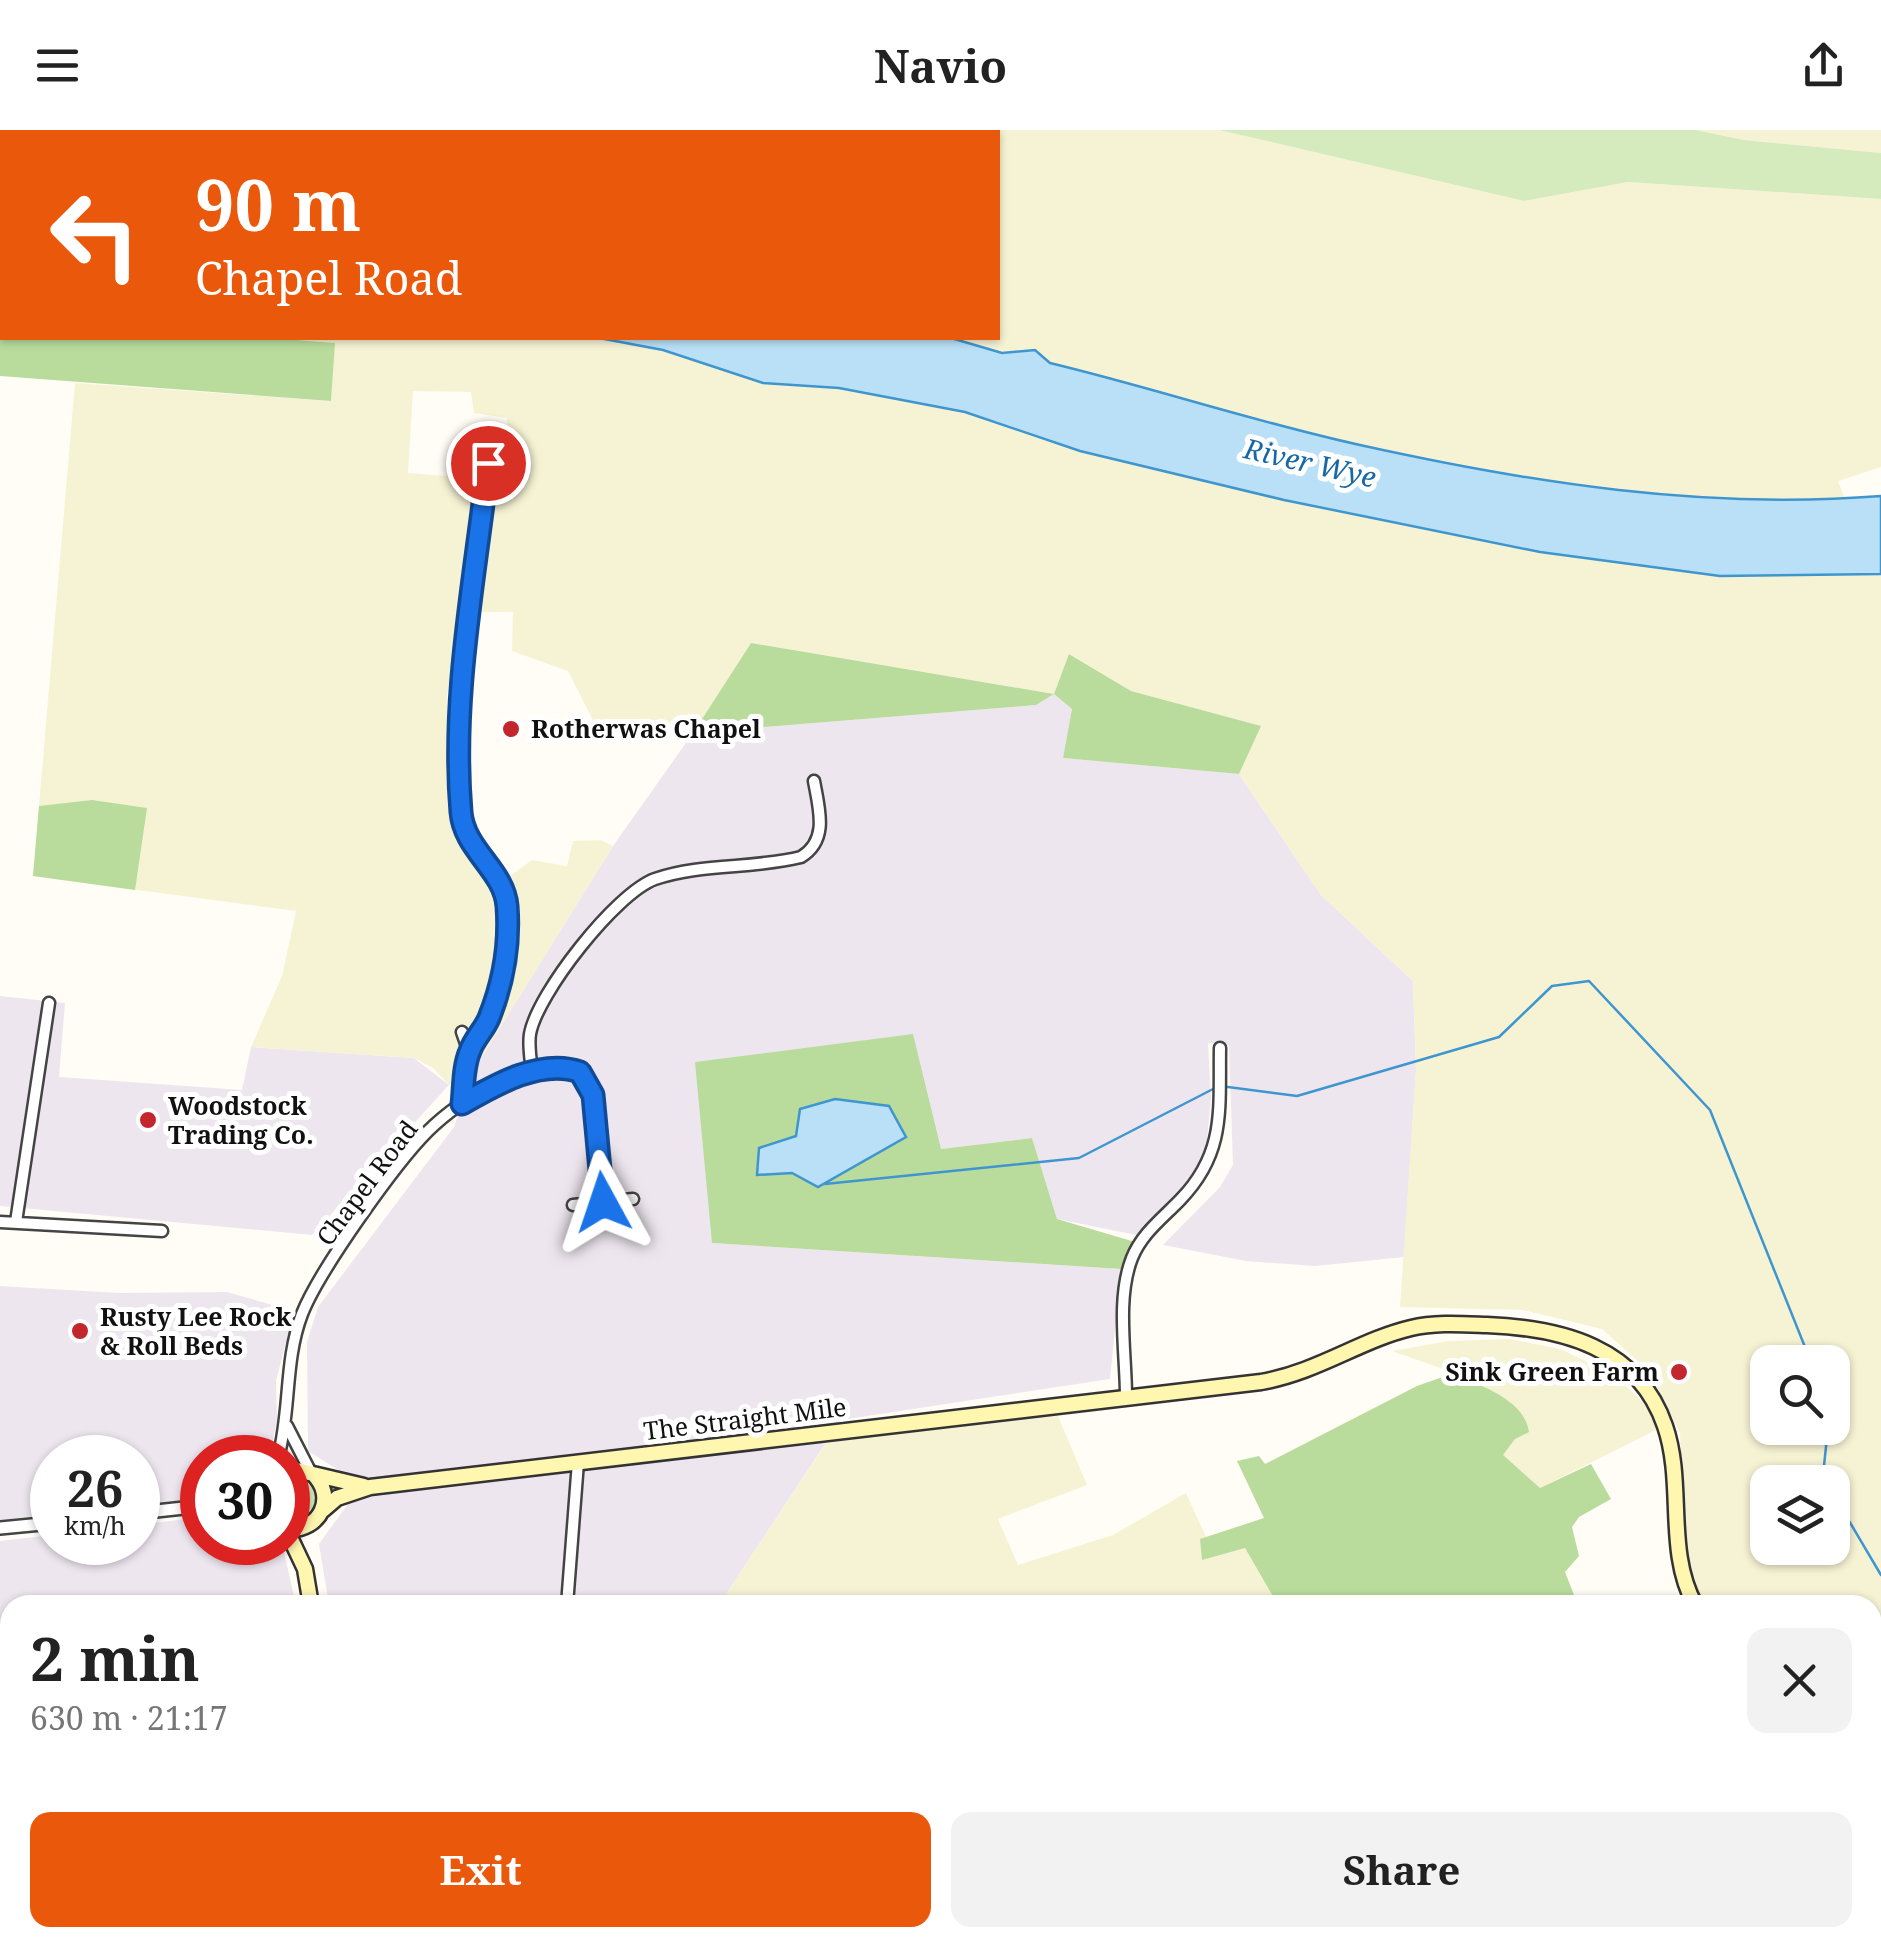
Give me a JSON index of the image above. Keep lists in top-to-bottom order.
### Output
{
  "streets": {
    "main road": ["The Straight Mile"],
    "street": ["Chapel Road"]
  },
  "crossings": [
    ["Chapel Road", "The Straight Mile"]
  ],
  "water": ["River Wye"],
  "places": [
    "Rotherwas Chapel",
    "Woodstock Trading Co.",
    "Rusty Lee Rock & Roll Beds",
    "Sink Green Farm"
  ],
  "page": {
    "header": "Navio",
    "turn": ["90 m", "Chapel Road"],
    "speed": "26 km/h",
    "limit": "30",
    "heading": ["2 min", "630 m · 21:17"],
    "buttons": ["Exit", "Share"]
  }
}
